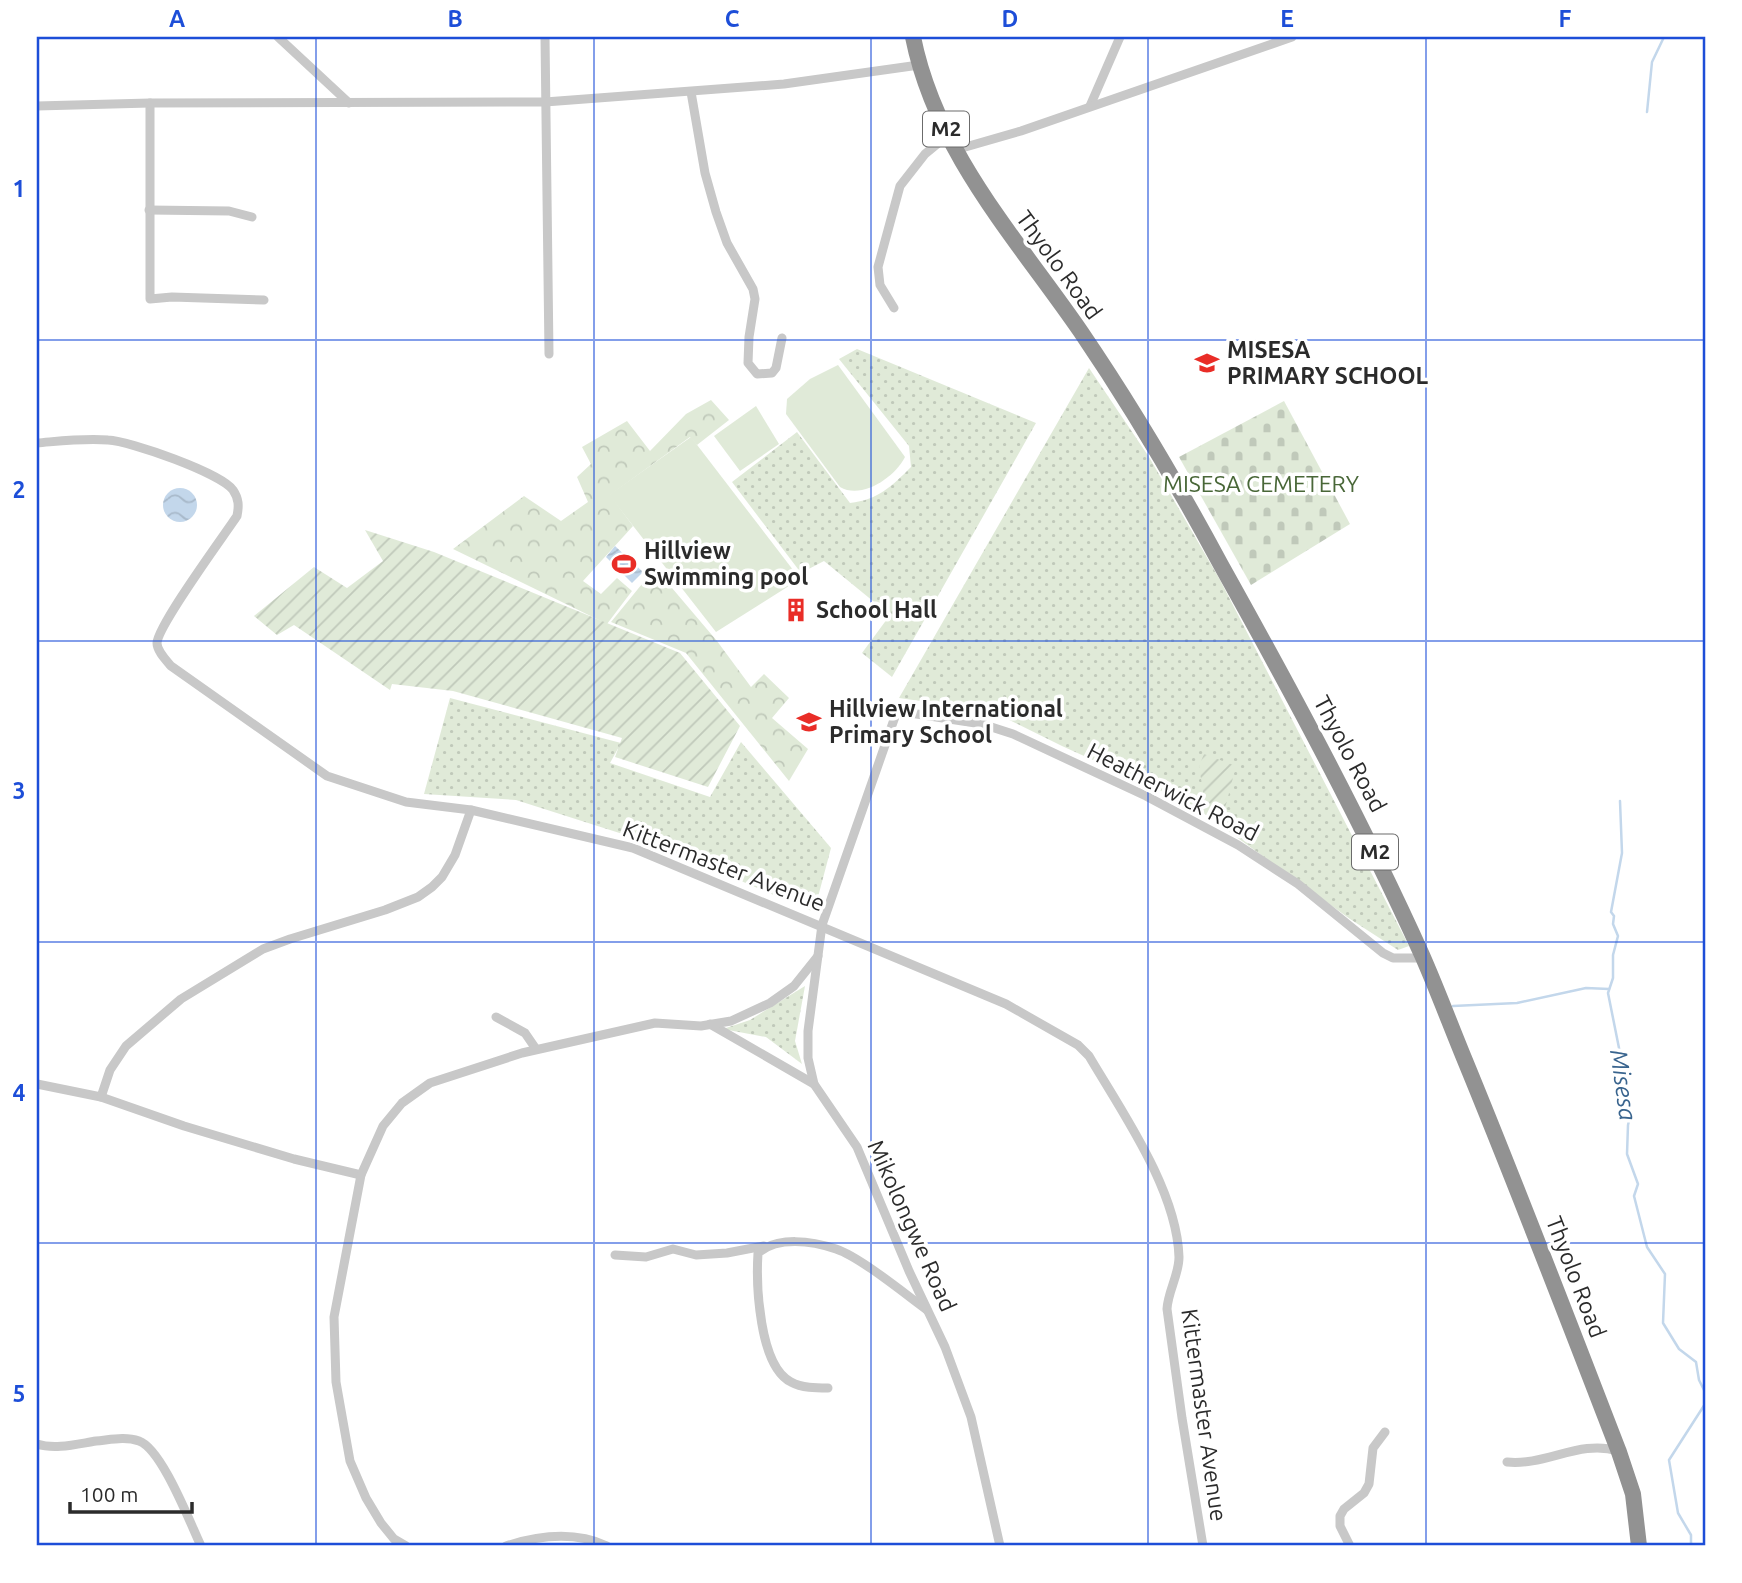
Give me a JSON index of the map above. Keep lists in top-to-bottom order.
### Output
{
  "streets": {
    "highway": ["M2", "Thyolo Road"],
    "street": ["Heatherwick Road", "Kittermaster Avenue", "Mikolongwe Road"]
  },
  "crossings": [
    ["Thyolo Road", "Heatherwick Road"],
    ["Heatherwick Road", "Kittermaster Avenue"],
    ["Heatherwick Road", "Mikolongwe Road"],
    ["Kittermaster Avenue", "Mikolongwe Road"]
  ],
  "water": ["Misesa"],
  "parks": ["MISESA CEMETERY"],
  "places": {
    "school or university": ["MISESA PRIMARY SCHOOL", "Hillview International Primary School"],
    "sports": ["Hillview Swimming pool"],
    "building": ["School Hall"]
  },
  "scale_bar": "100 m",
  "grid": {
    "columns": [
      "A",
      "B",
      "C",
      "D",
      "E",
      "F"
    ],
    "rows": [
      "1",
      "2",
      "3",
      "4",
      "5"
    ]
  }
}
